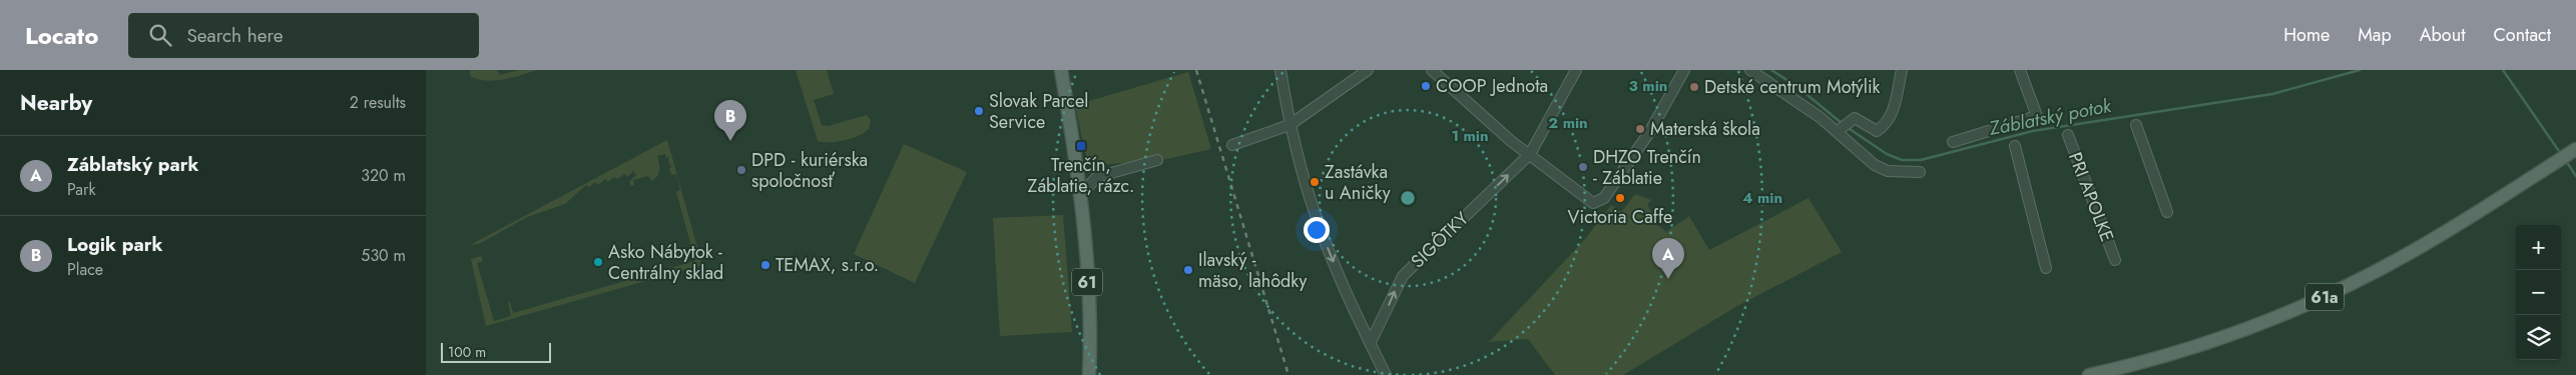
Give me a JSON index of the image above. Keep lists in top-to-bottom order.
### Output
{
  "streets": {
    "main road": ["61", "61a"],
    "street": ["PRI APOLKE", "SIGÔTKY"]
  },
  "one_way": ["SIGÔTKY"],
  "water": ["Záblatský potok"],
  "places": {
    "other": [
      "COOP Jednota",
      "Detské centrum Motýlik",
      "Slovak Parcel Service",
      "Materská škola",
      "DHZO Trenčín - Záblatie",
      "DPD - kuriérska spoločnosť",
      "Zastávka u Aničky",
      "Victoria Caffe",
      "Asko Nábytok - Centrálny sklad",
      "TEMAX, s.r.o.",
      "Ilavský - mäso, lahôdky"
    ],
    "transit": ["Trenčín, Záblatie, rázc."]
  },
  "scale_bar": "100 m",
  "page": {
    "header": "Locato",
    "search": "Search here",
    "nav": [
      "Home",
      "Map",
      "About",
      "Contact"
    ],
    "heading": ["Nearby", "2 results"],
    "pins": ["B", "A"],
    "list": [
      {
        "mark": "A",
        "name": "Záblatský park",
        "note": "Park",
        "value": "320 m"
      },
      {
        "mark": "B",
        "name": "Logik park",
        "note": "Place",
        "value": "530 m"
      }
    ],
    "map_buttons": ["+", "−"],
    "scale": "100 m"
  },
  "rings": [
    "3 min",
    "2 min",
    "1 min",
    "4 min"
  ]
}
